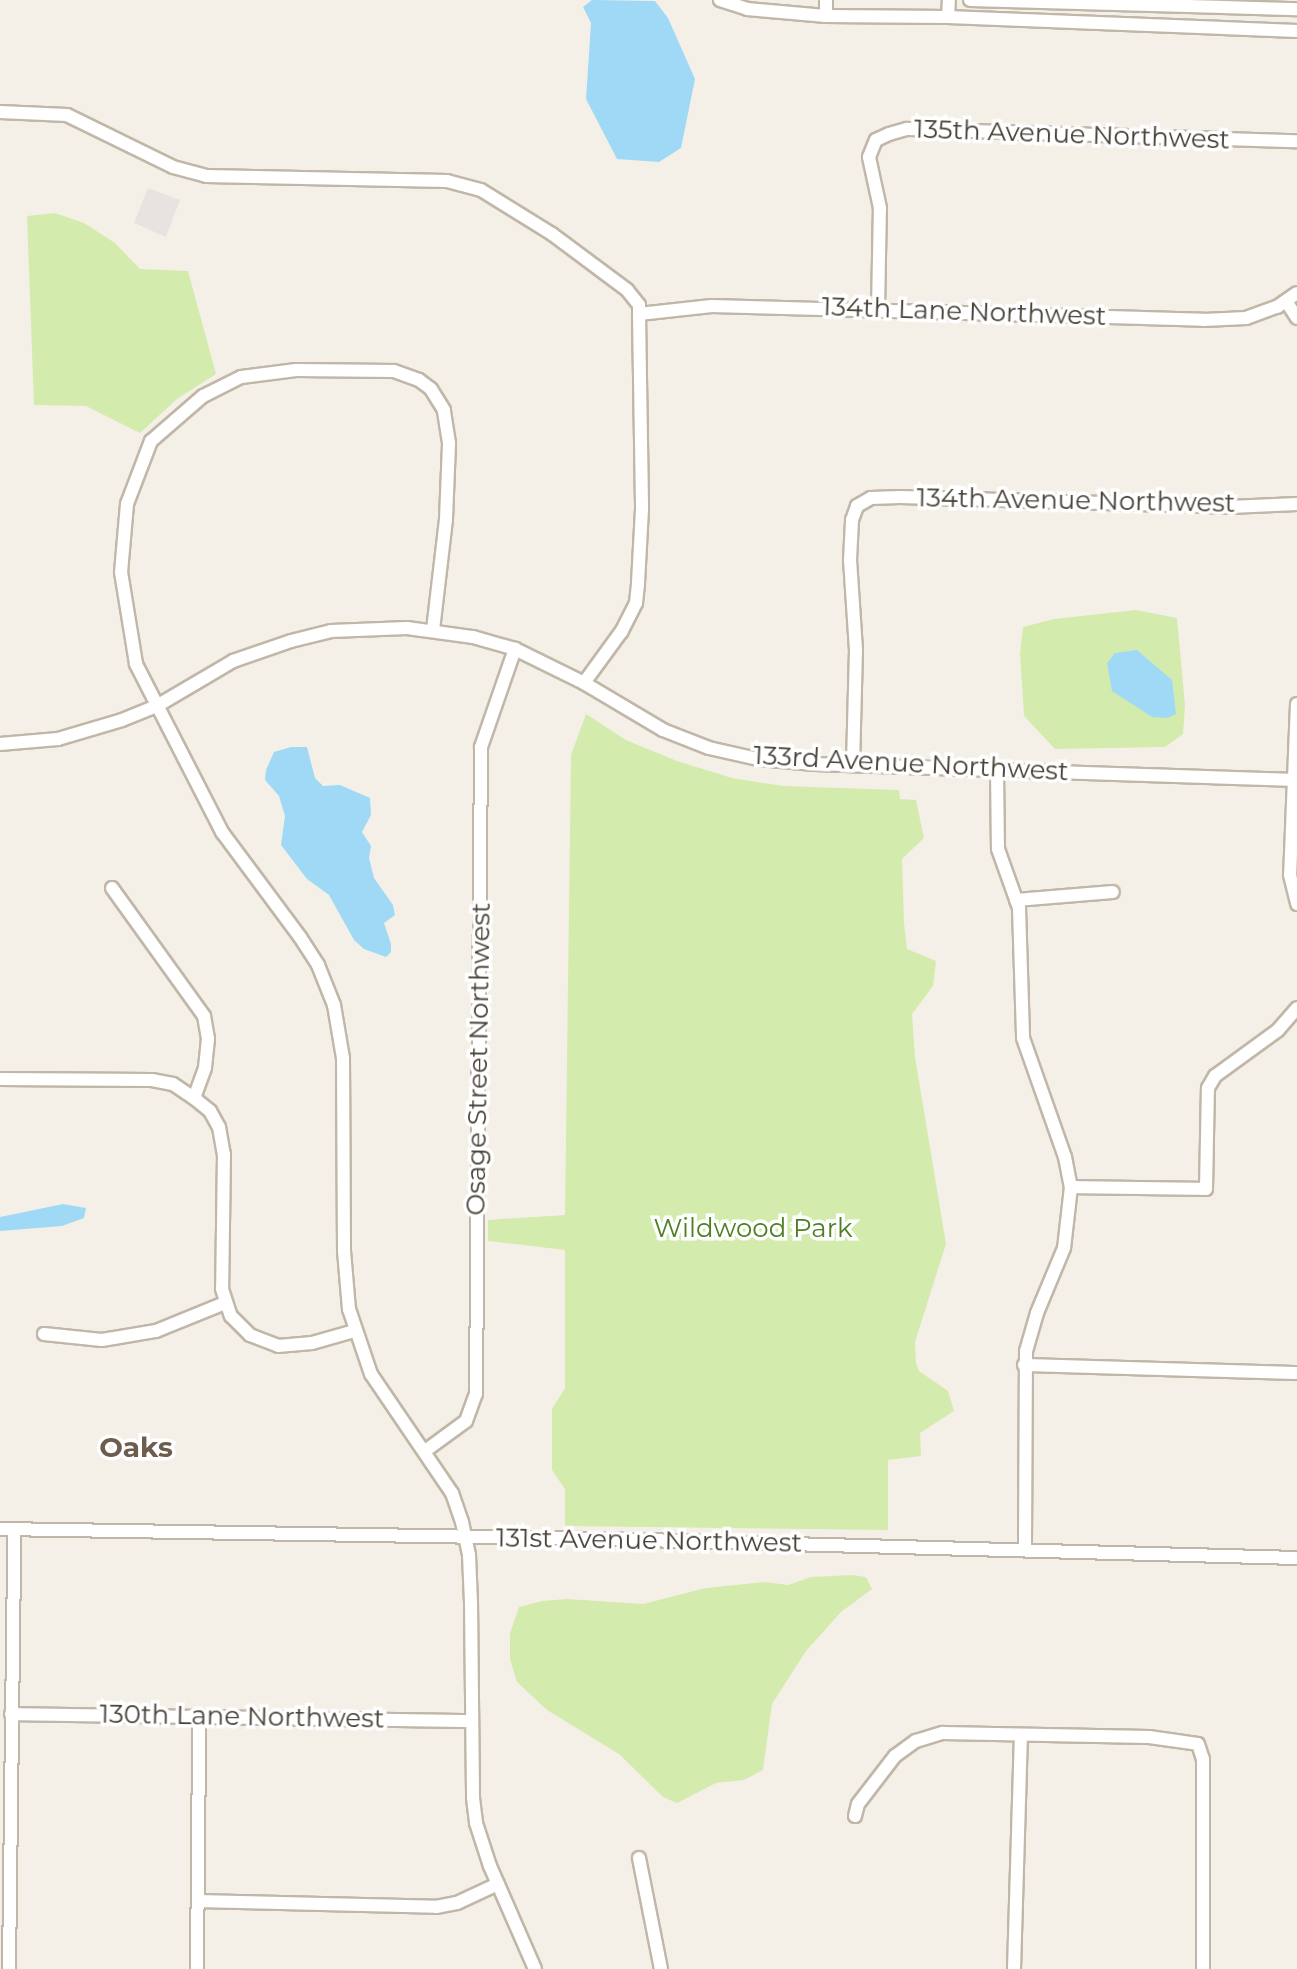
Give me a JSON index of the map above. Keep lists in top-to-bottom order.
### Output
{
  "streets": {
    "street": [
      "135th Avenue Northwest",
      "134th Lane Northwest",
      "134th Avenue Northwest",
      "133rd Avenue Northwest",
      "Osage Street Northwest",
      "131st Avenue Northwest",
      "130th Lane Northwest"
    ]
  },
  "crossings": [
    ["135th Avenue Northwest", "134th Lane Northwest"],
    ["134th Avenue Northwest", "133rd Avenue Northwest"],
    ["133rd Avenue Northwest", "Osage Street Northwest"]
  ],
  "districts": ["Oaks"],
  "parks": ["Wildwood Park"]
}
